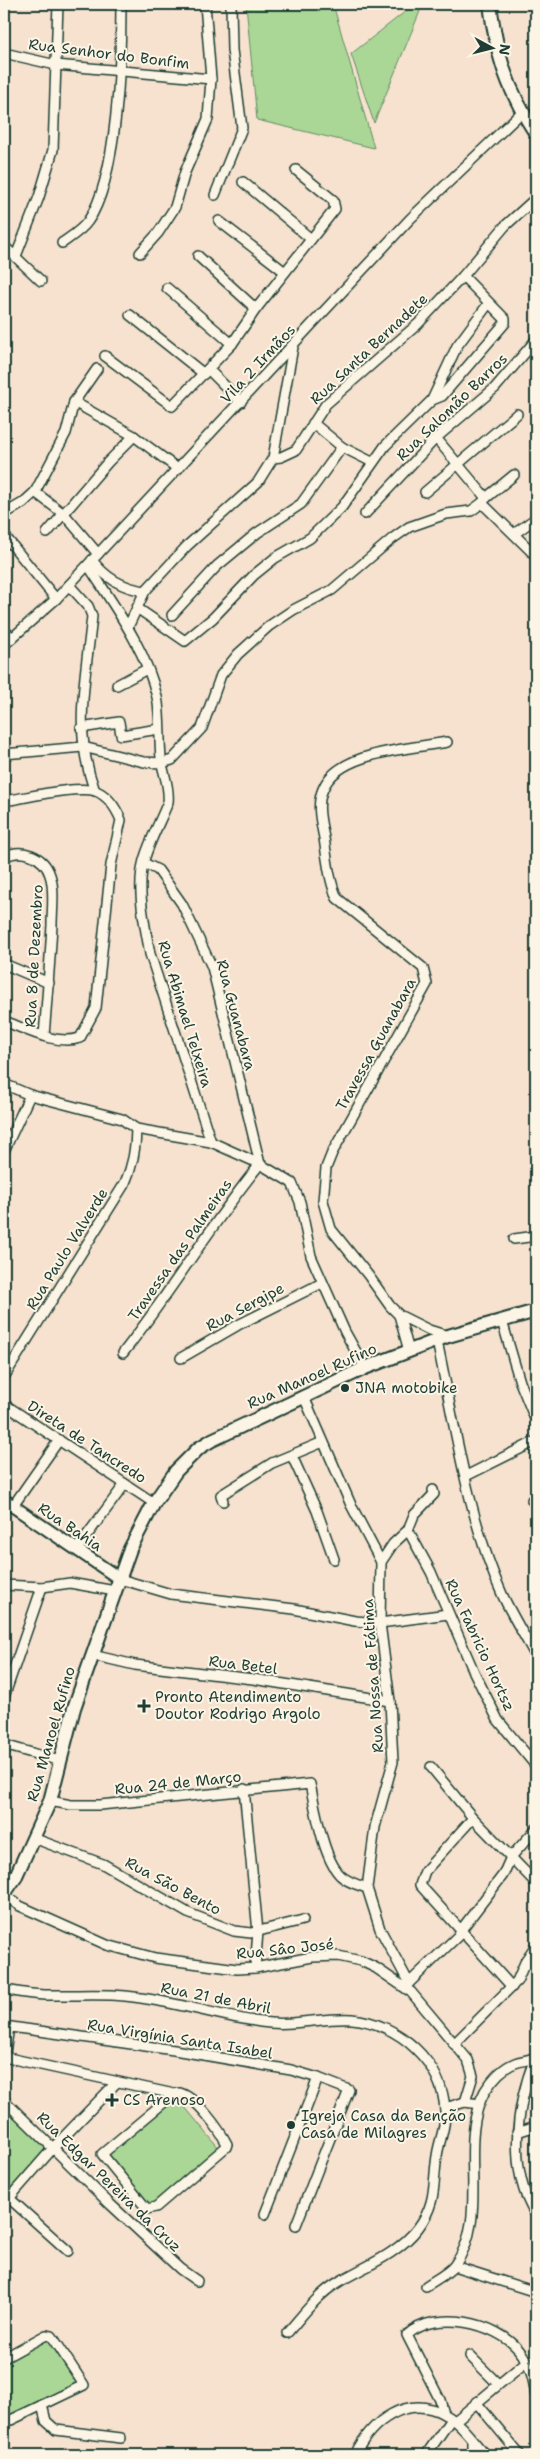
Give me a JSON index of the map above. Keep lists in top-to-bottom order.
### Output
{
  "streets": {
    "main road": ["Rua Manoel Rufino"],
    "street": [
      "Rua Senhor do Bonfim",
      "Rua Santa Bernadete",
      "Vila 2 Irmãos",
      "Rua Salomão Barros",
      "Rua 8 de Dezembro",
      "Rua Abimael Telxeira",
      "Rua Guanabara",
      "Travessa Guanabara",
      "Rua Paulo Valverde",
      "Travessa das Palmeiras",
      "Rua Sergipe",
      "Direta de Tancredo",
      "Rua Bahia",
      "Rua Fabricio Hortsz",
      "Rua Betel",
      "Rua Nossa de Fátima",
      "Rua 24 de Março",
      "Rua São Bento",
      "Rua Sâo José",
      "Rua 21 de Abril",
      "Rua Virgínia Santa Isabel",
      "Rua Edgar Pereira da Cruz"
    ]
  },
  "crossings": [
    ["Rua Abimael Telxeira", "Rua Guanabara"],
    ["Rua Guanabara", "Travessa das Palmeiras"],
    ["Travessa Guanabara", "Rua Manoel Rufino"],
    ["Rua Manoel Rufino", "Direta de Tancredo"],
    ["Rua Manoel Rufino", "Rua Bahia"],
    ["Rua Manoel Rufino", "Rua Betel"],
    ["Rua Manoel Rufino", "Rua Nossa de Fátima"],
    ["Rua Manoel Rufino", "Rua 24 de Março"],
    ["Rua Manoel Rufino", "Rua São Bento"],
    ["Rua Manoel Rufino", "Rua Sâo José"],
    ["Rua Betel", "Rua Nossa de Fátima"],
    ["Rua Nossa de Fátima", "Rua 24 de Março"],
    ["Rua Nossa de Fátima", "Rua Sâo José"]
  ],
  "places": {
    "other": ["JNA motobike", "Igreja Casa da Benção Casa de Milagres"],
    "health": ["Pronto Atendimento Doutor Rodrigo Argolo", "CS Arenoso"]
  },
  "north": "right"
}
